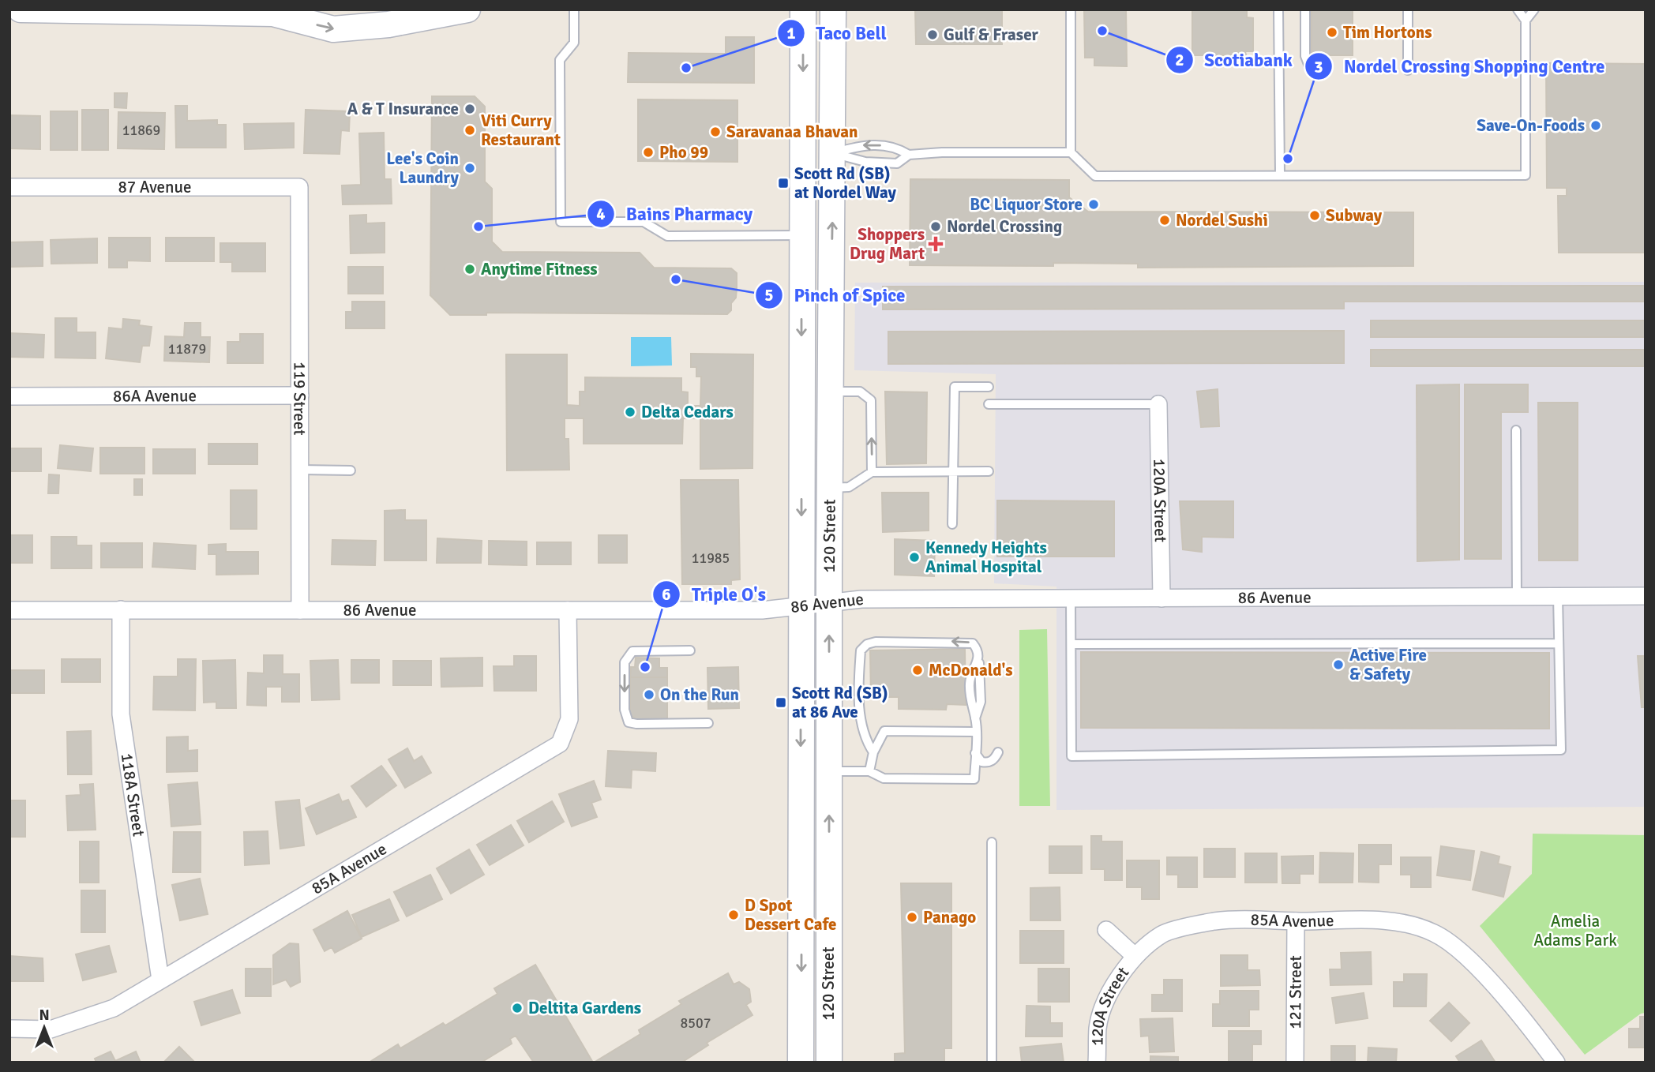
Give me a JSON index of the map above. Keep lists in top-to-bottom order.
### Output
{
  "streets": {
    "main road": ["120 Street"],
    "street": [
      "87 Avenue",
      "86A Avenue",
      "119 Street",
      "120A Street",
      "86 Avenue",
      "118A Street",
      "85A Avenue",
      "121 Street"
    ]
  },
  "crossings": [
    ["87 Avenue", "119 Street"],
    ["86A Avenue", "119 Street"],
    ["119 Street", "86 Avenue"],
    ["120A Street", "86 Avenue"],
    ["120A Street", "85A Avenue"],
    ["120 Street", "86 Avenue"],
    ["86 Avenue", "118A Street"],
    ["86 Avenue", "85A Avenue"],
    ["118A Street", "85A Avenue"],
    ["85A Avenue", "121 Street"]
  ],
  "parks": ["Amelia Adams Park"],
  "places": {
    "other": [
      "Scotiabank",
      "Tim Hortons",
      "Gulf & Fraser",
      "Taco Bell",
      "A & T Insurance",
      "Save-On-Foods",
      "Viti Curry Restaurant",
      "Saravanaa Bhavan",
      "Pho 99",
      "Nordel Crossing Shopping Centre",
      "Lee's Coin Laundry",
      "BC Liquor Store",
      "Subway",
      "Nordel Sushi",
      "Bains Pharmacy",
      "Nordel Crossing",
      "Anytime Fitness",
      "Pinch of Spice",
      "Delta Cedars",
      "Kennedy Heights Animal Hospital",
      "Active Fire & Safety",
      "Triple O's",
      "McDonald's",
      "On the Run",
      "D Spot Dessert Cafe",
      "Panago",
      "Deltita Gardens"
    ],
    "transit": ["Scott Rd (SB) at Nordel Way", "Scott Rd (SB) at 86 Ave"],
    "health": ["Shoppers Drug Mart"]
  },
  "house_numbers": [
    "11869",
    "11879",
    "11985",
    "8507"
  ],
  "north": "top"
}
